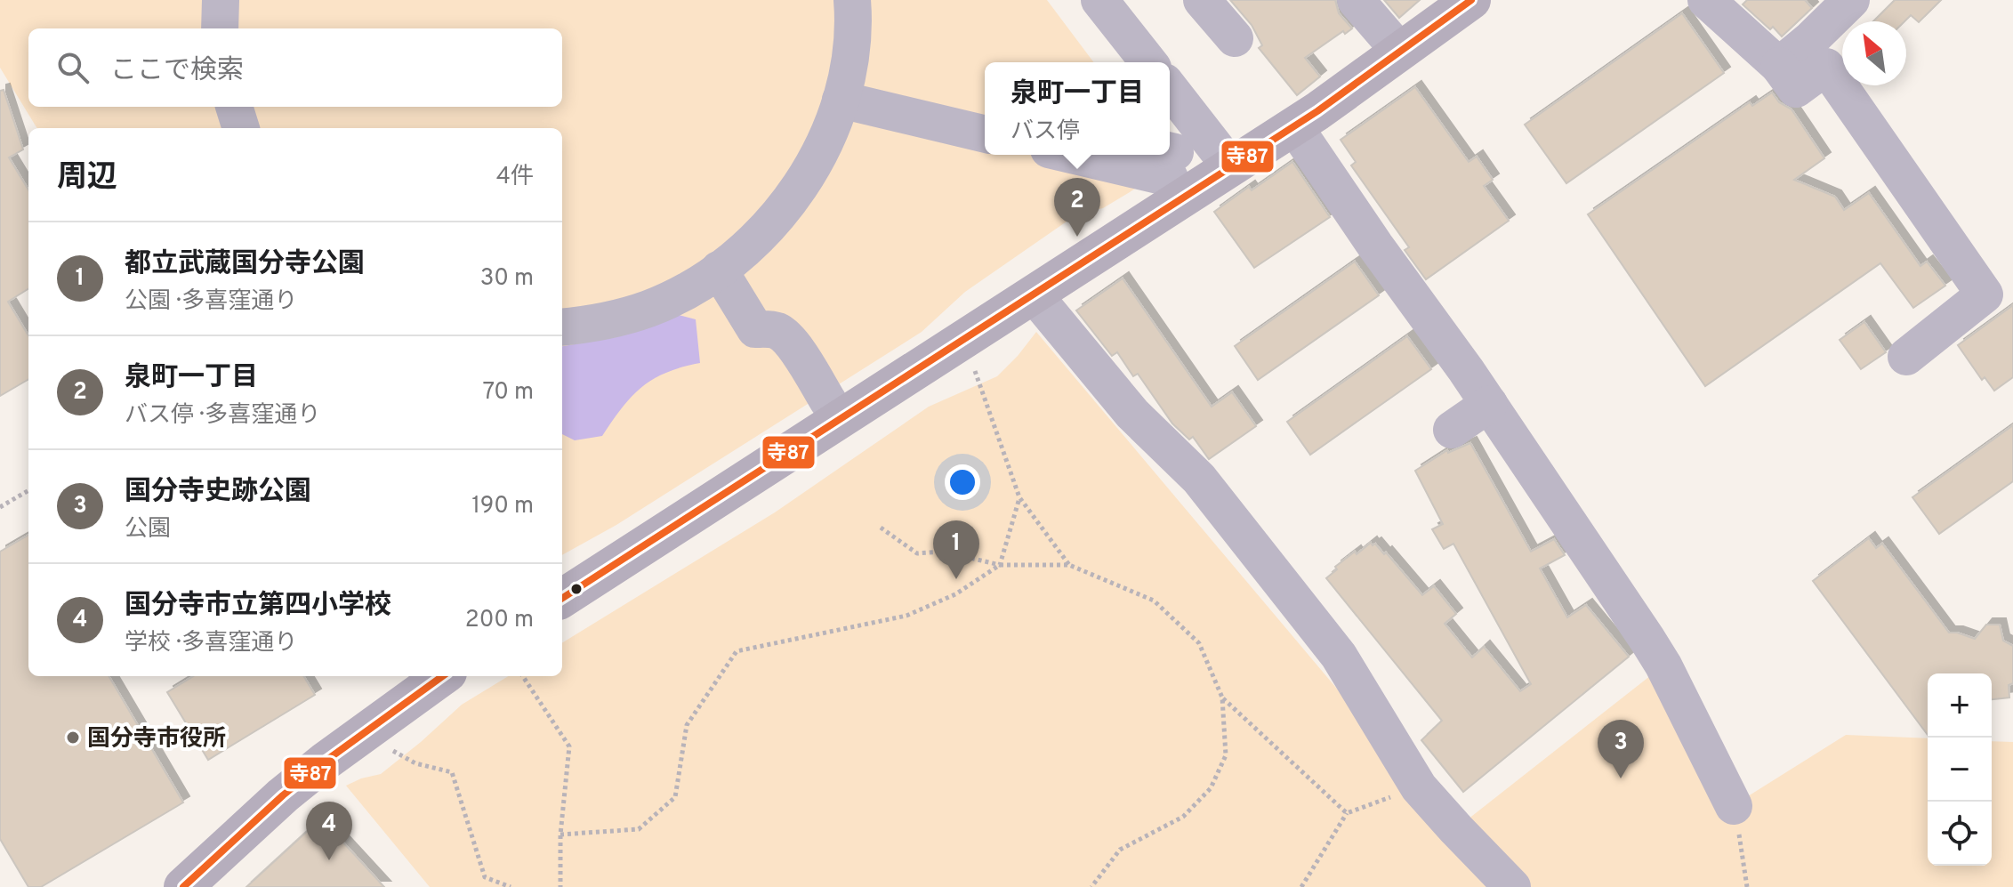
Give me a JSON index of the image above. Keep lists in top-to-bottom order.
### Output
{
  "places": ["国分寺市役所"],
  "lines": ["transit line 寺87"],
  "north": "top left",
  "page": {
    "search": "ここで検索",
    "popup": ["泉町一丁目", "バス停"],
    "heading": ["周辺", "4件"],
    "pins": [
      "2",
      "1",
      "3",
      "4"
    ],
    "list": [
      {
        "mark": "1",
        "name": "都立武蔵国分寺公園",
        "note": "公園 · 多喜窪通り",
        "value": "30 m"
      },
      {
        "mark": "2",
        "name": "泉町一丁目",
        "note": "バス停 · 多喜窪通り",
        "value": "70 m"
      },
      {
        "mark": "3",
        "name": "国分寺史跡公園",
        "note": "公園",
        "value": "190 m"
      },
      {
        "mark": "4",
        "name": "国分寺市立第四小学校",
        "note": "学校 · 多喜窪通り",
        "value": "200 m"
      }
    ],
    "map_buttons": ["+", "−"]
  }
}
